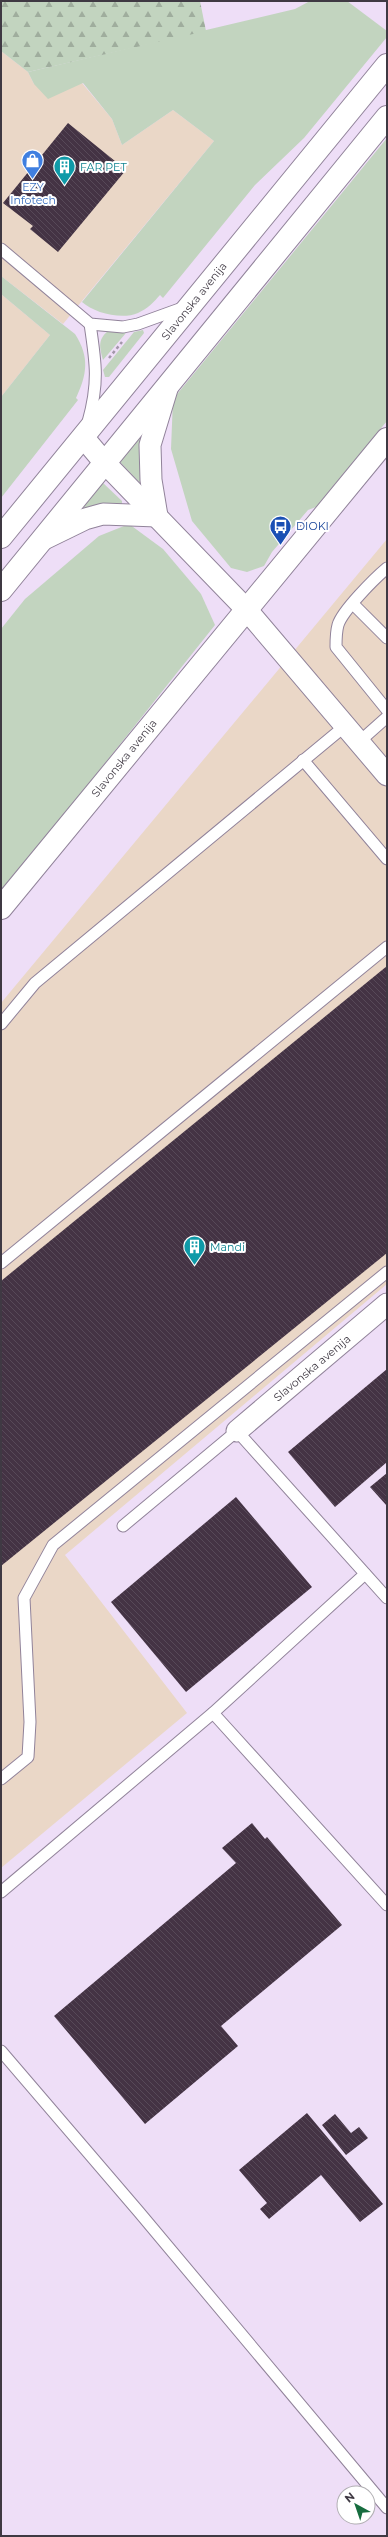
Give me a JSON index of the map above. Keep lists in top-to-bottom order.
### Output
{
  "streets": {
    "main road": ["Slavonska avenija"]
  },
  "places": {
    "shop": ["EZY Infotech"],
    "building": ["FAR PET", "Mandi"],
    "bus stop": ["DIOKI"]
  },
  "north": "top left"
}
